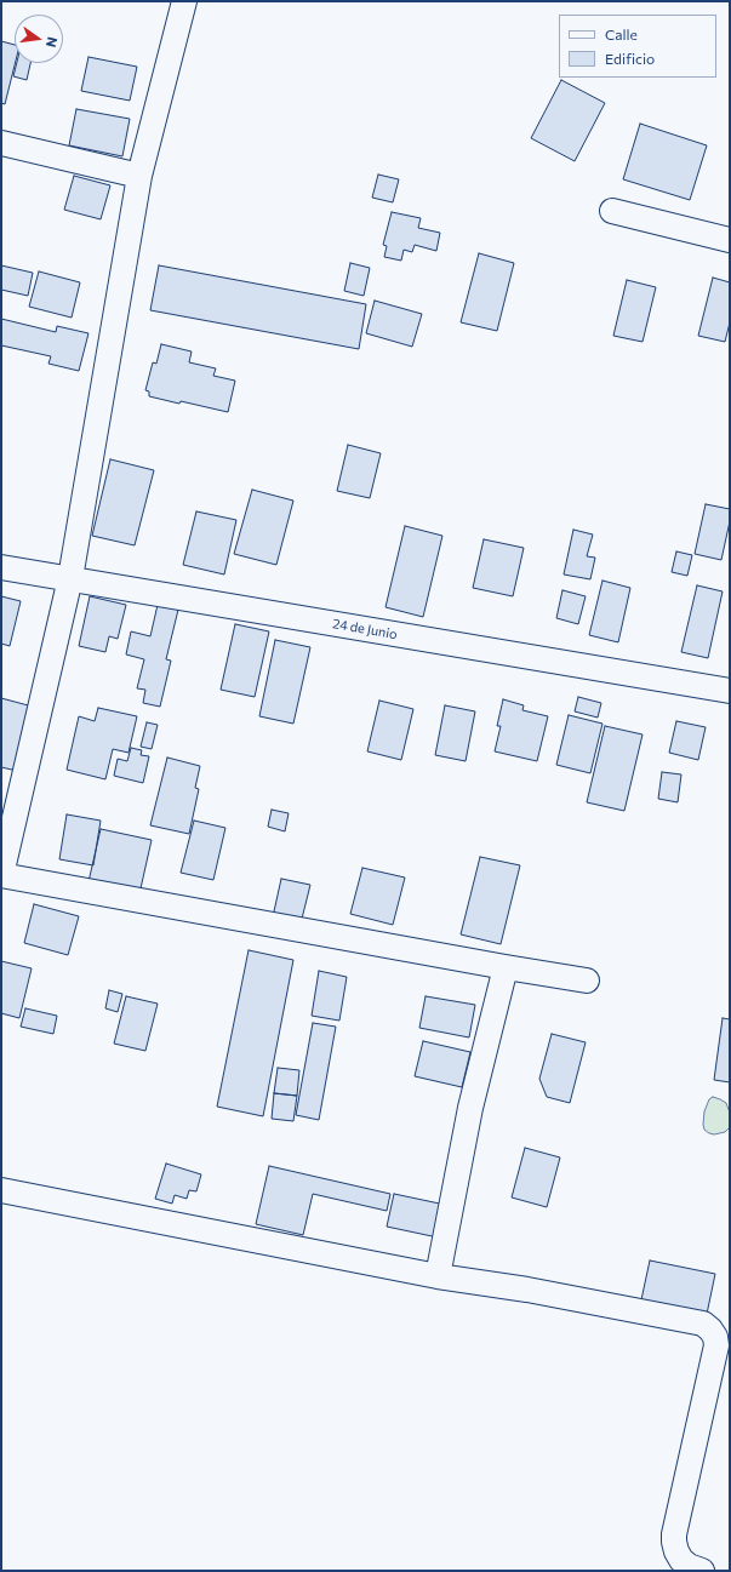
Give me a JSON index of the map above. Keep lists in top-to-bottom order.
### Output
{
  "streets": {
    "street": ["24 de Junio"]
  },
  "legend": ["Calle", "Edificio"],
  "north": "right"
}
